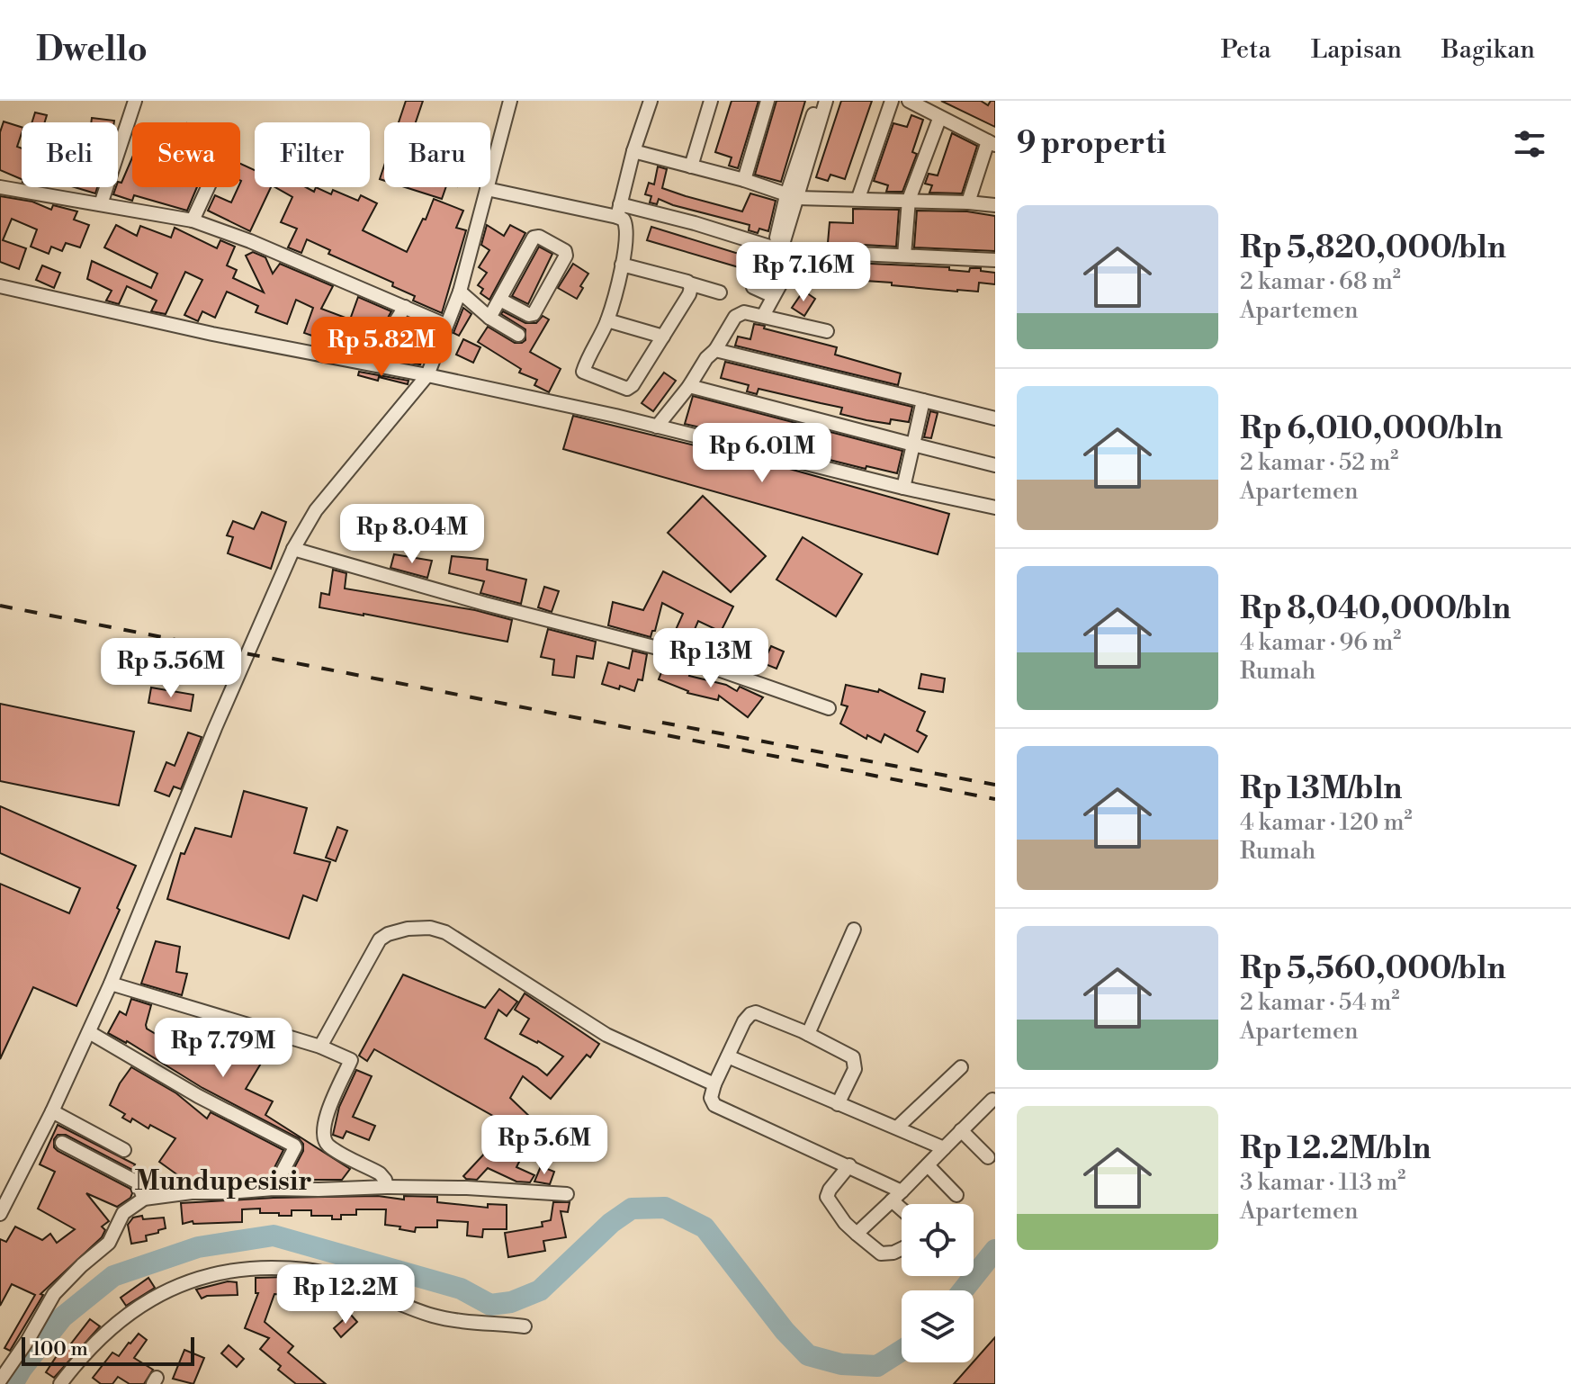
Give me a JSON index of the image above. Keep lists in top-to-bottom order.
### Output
{
  "districts": ["Mundupesisir"],
  "scale_bar": "100 m",
  "page": {
    "header": "Dwello",
    "nav": ["Peta", "Lapisan", "Bagikan"],
    "heading": "9 properti",
    "chip": [
      "Beli",
      "Sewa",
      "Filter",
      "Baru"
    ],
    "list": [
      {
        "name": "Rp 5,820,000/bln",
        "note": "2 kamar · 68 m² · Apartemen"
      },
      {
        "name": "Rp 6,010,000/bln",
        "note": "2 kamar · 52 m² · Apartemen"
      },
      {
        "name": "Rp 8,040,000/bln",
        "note": "4 kamar · 96 m² · Rumah"
      },
      {
        "name": "Rp 13M/bln",
        "note": "4 kamar · 120 m² · Rumah"
      },
      {
        "name": "Rp 5,560,000/bln",
        "note": "2 kamar · 54 m² · Apartemen"
      },
      {
        "name": "Rp 12.2M/bln",
        "note": "3 kamar · 113 m² · Apartemen"
      }
    ],
    "price": [
      "Rp 7.16M",
      "Rp 5.82M",
      "Rp 6.01M",
      "Rp 8.04M",
      "Rp 13M",
      "Rp 5.56M",
      "Rp 7.79M",
      "Rp 5.6M",
      "Rp 12.2M"
    ],
    "scale": "100 m"
  }
}
